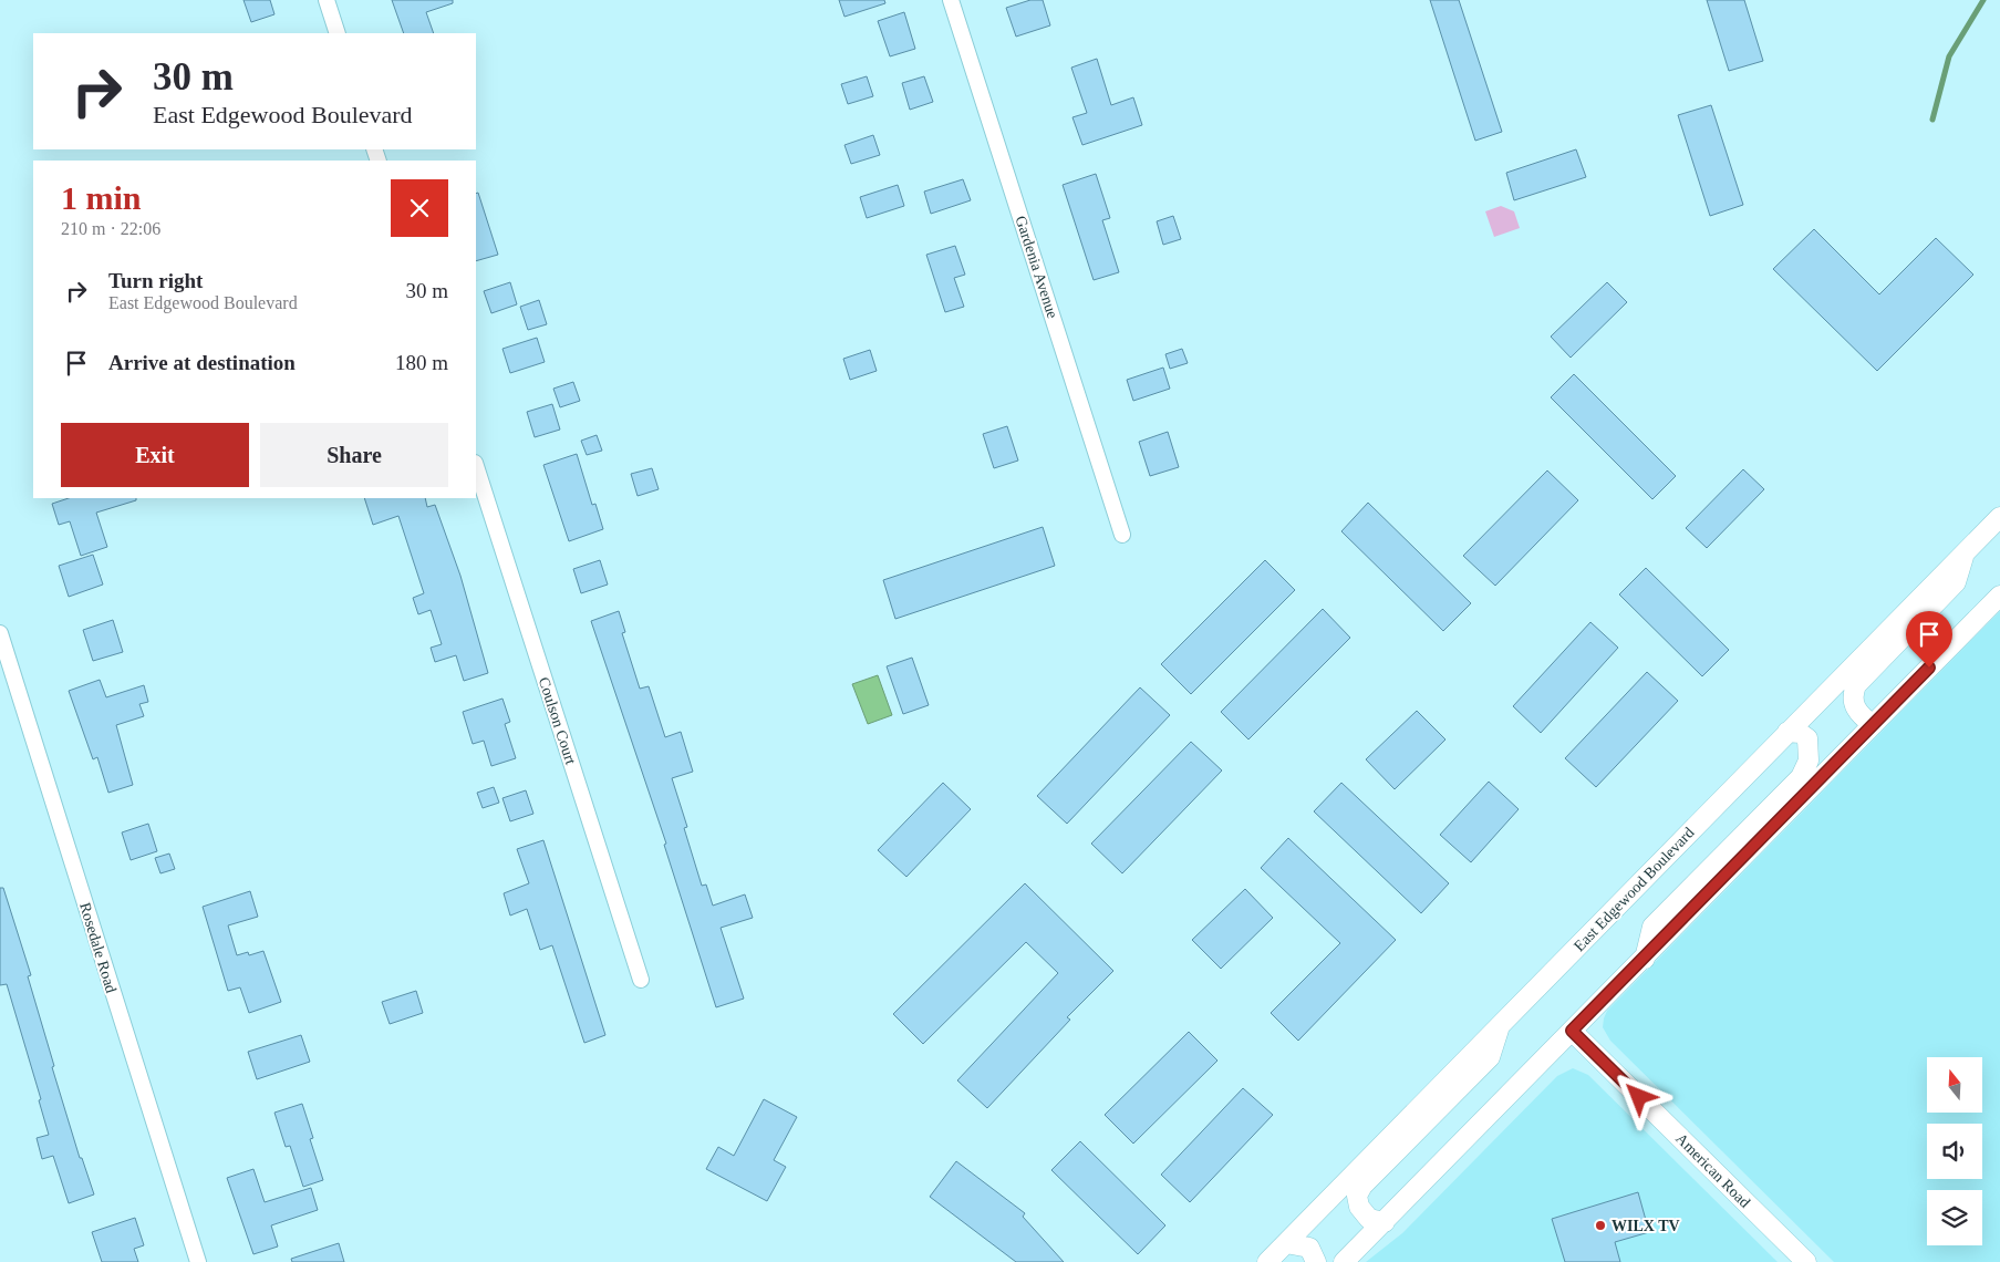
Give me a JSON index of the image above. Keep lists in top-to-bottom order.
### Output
{
  "streets": {
    "street": [
      "Gardenia Avenue",
      "Coulson Court",
      "East Edgewood Boulevard",
      "Rosedale Road",
      "American Road"
    ]
  },
  "places": ["WILX TV"],
  "north": "top",
  "page": {
    "turn": ["30 m", "East Edgewood Boulevard"],
    "heading": ["1 min", "210 m · 22:06"],
    "list": [
      {
        "name": "Turn right",
        "note": "East Edgewood Boulevard",
        "value": "30 m"
      },
      {
        "name": "Arrive at destination",
        "value": "180 m"
      }
    ],
    "buttons": ["Exit", "Share"]
  }
}
